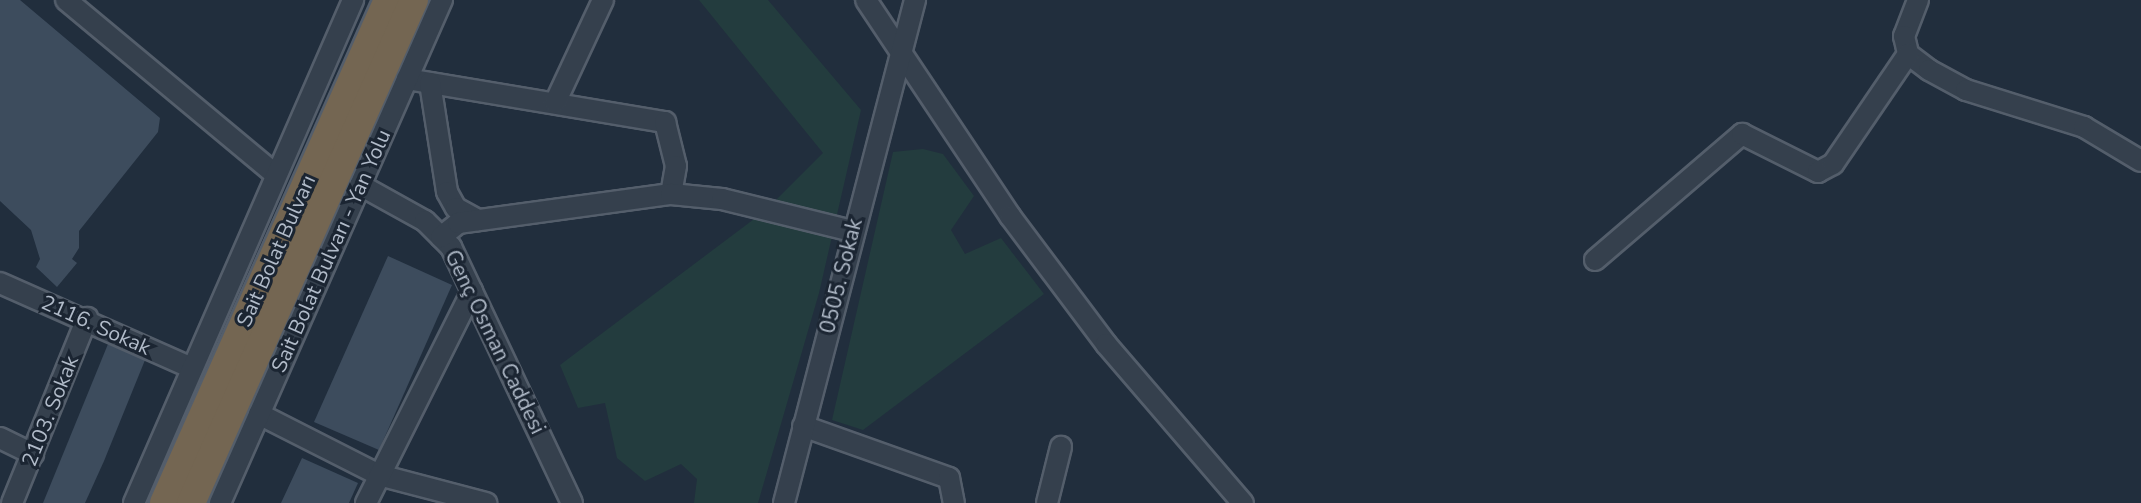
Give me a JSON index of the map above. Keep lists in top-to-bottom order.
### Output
{
  "streets": {
    "highway": ["Sait Bolat Bulvarı"],
    "street": [
      "Sait Bolat Bulvarı - Yan Yolu",
      "0505. Sokak",
      "2116. Sokak",
      "Genç Osman Caddesi",
      "2103. Sokak"
    ]
  },
  "crossings": [
    ["Sait Bolat Bulvarı - Yan Yolu", "Genç Osman Caddesi"],
    ["2116. Sokak", "2103. Sokak"]
  ]
}
